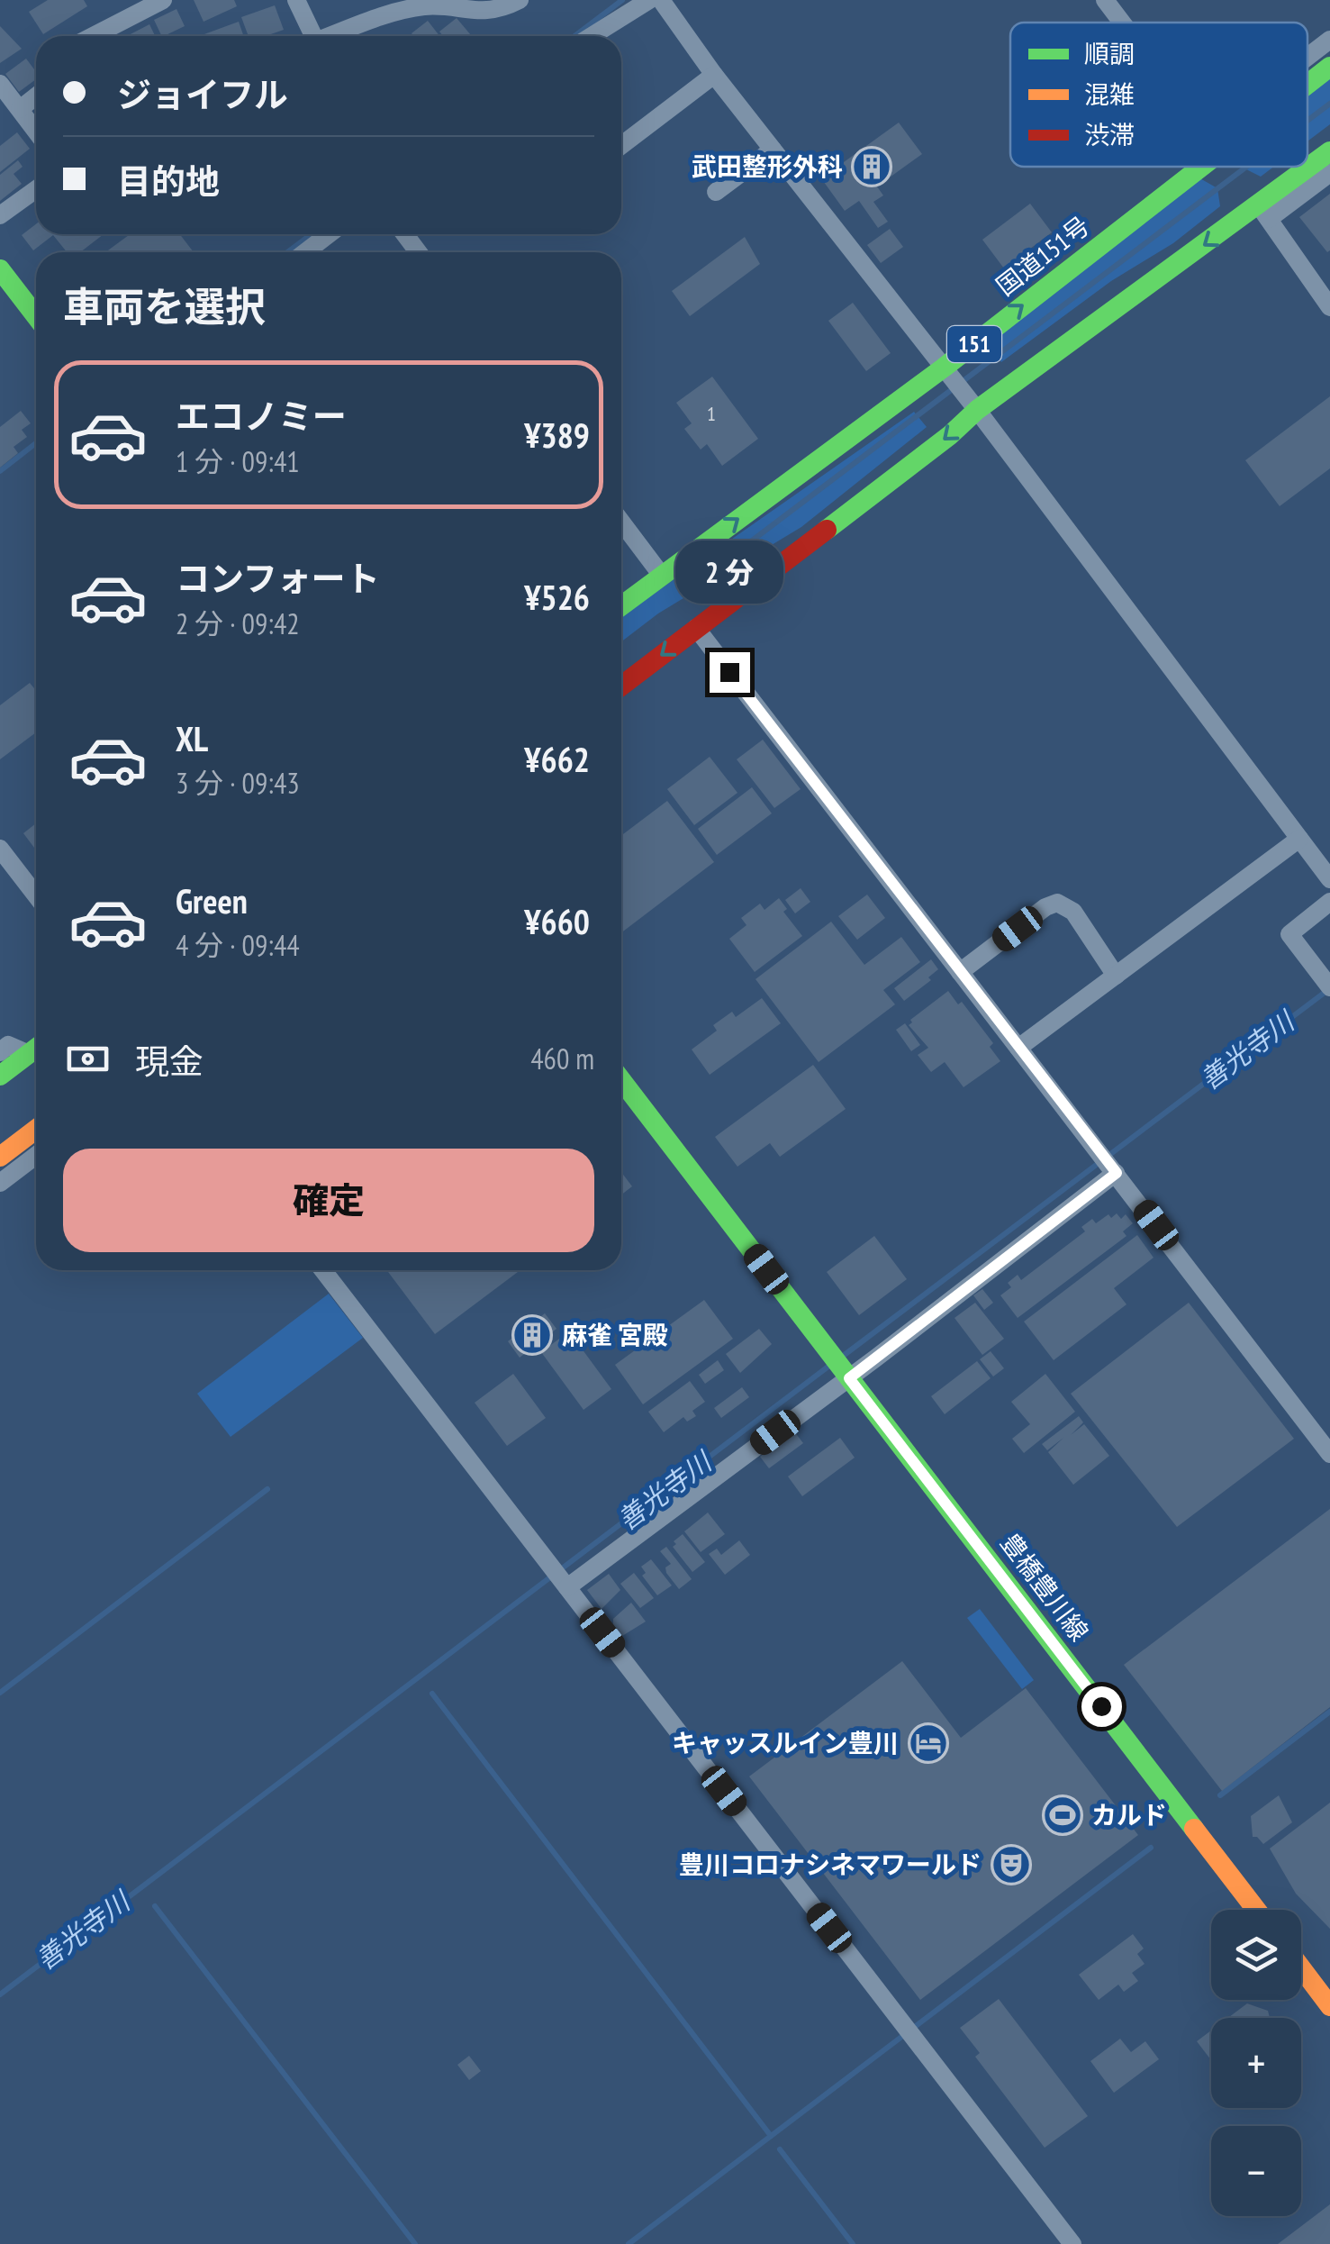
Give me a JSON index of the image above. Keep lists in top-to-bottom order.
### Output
{
  "streets": {
    "main road": ["国道151号", "151", "豊橋豊川線"]
  },
  "water": ["善光寺川"],
  "places": {
    "building": ["武田整形外科", "麻雀 宮殿"],
    "hotel": ["キャッスルイン豊川"],
    "sports": ["カルド"],
    "theatre": ["豊川コロナシネマワールド"]
  },
  "house_numbers": ["1"],
  "legend": ["順調", "混雑", "渋滞"],
  "page": {
    "banner": ["ジョイフル", "目的地"],
    "heading": "車両を選択",
    "list": [
      {
        "name": "エコノミー",
        "note": "1 分 · 09:41",
        "value": "¥389"
      },
      {
        "name": "コンフォート",
        "note": "2 分 · 09:42",
        "value": "¥526"
      },
      {
        "name": "XL",
        "note": "3 分 · 09:43",
        "value": "¥662"
      },
      {
        "name": "Green",
        "note": "4 分 · 09:44",
        "value": "¥660"
      }
    ],
    "bubble": "2 分",
    "pay": ["現金", "460 m"],
    "buttons": "確定",
    "map_buttons": ["+", "−"]
  }
}
